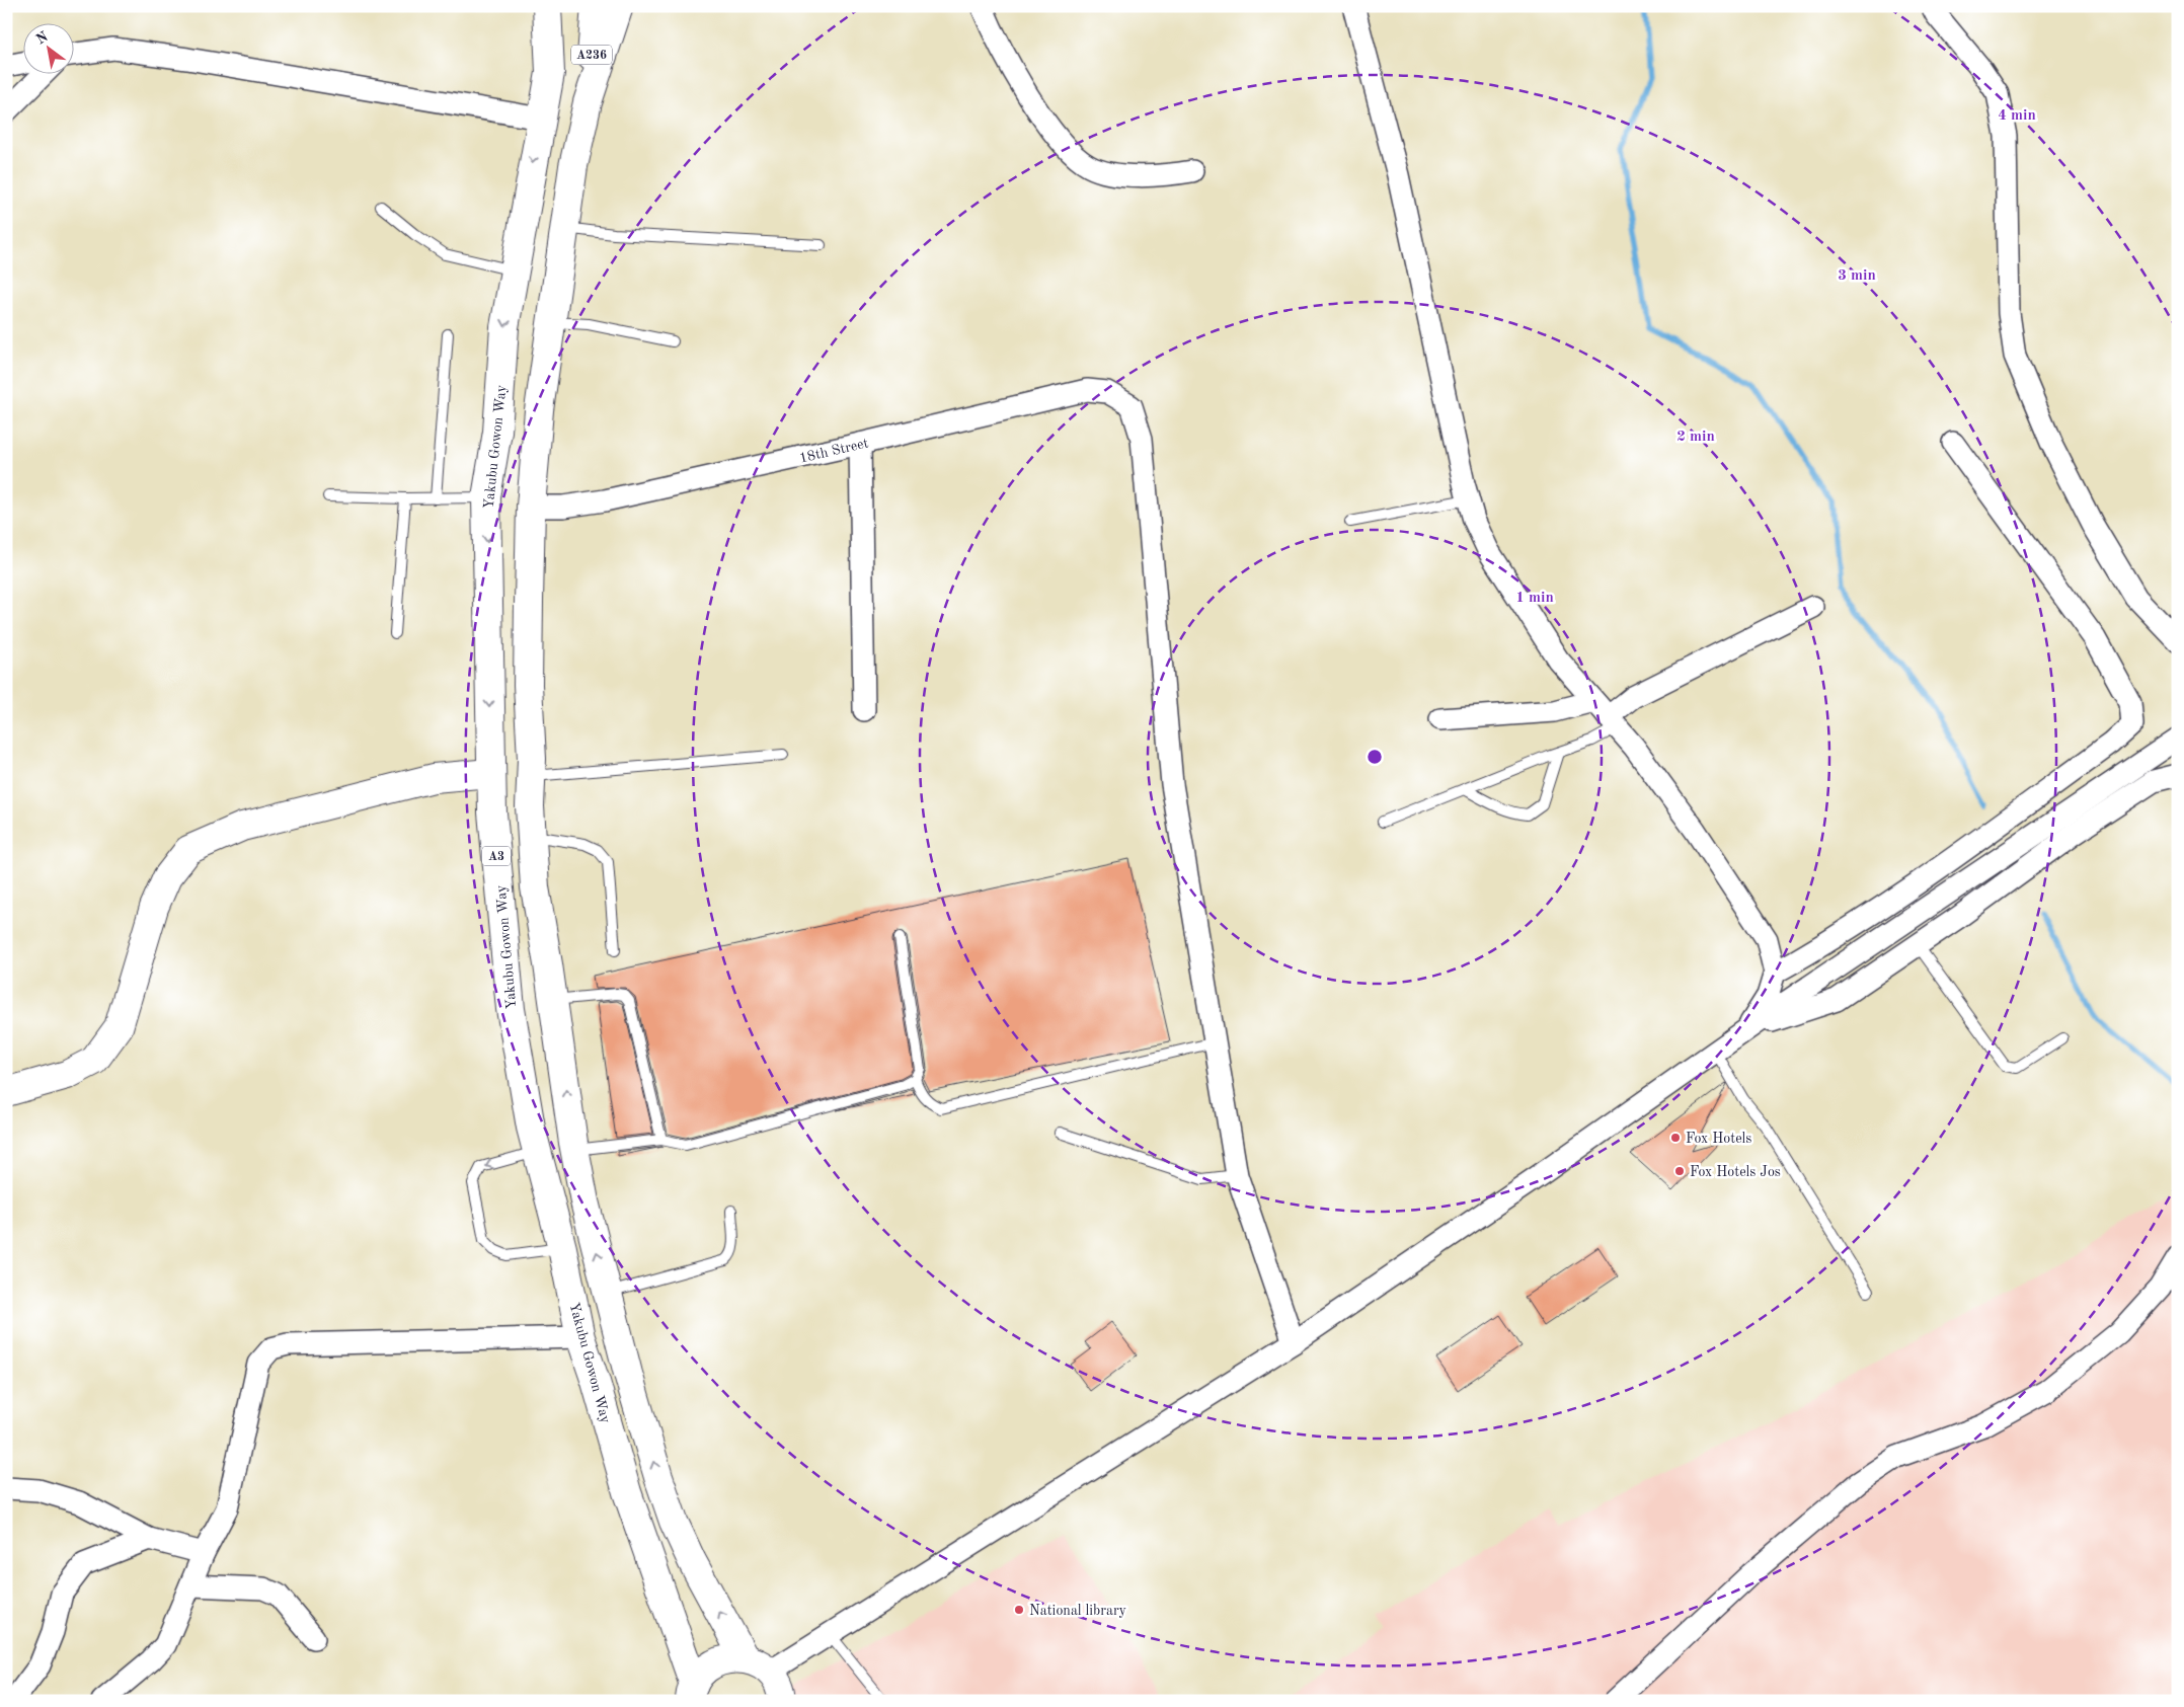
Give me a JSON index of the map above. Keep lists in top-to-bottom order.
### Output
{
  "streets": {
    "main road": ["A236", "Yakubu Gowon Way", "A3"],
    "street": ["18th Street"]
  },
  "crossings": [
    ["A236", "Yakubu Gowon Way"]
  ],
  "places": ["Fox Hotels", "Fox Hotels Jos", "National library"],
  "north": "top left",
  "rings": [
    "4 min",
    "3 min",
    "2 min",
    "1 min"
  ]
}
